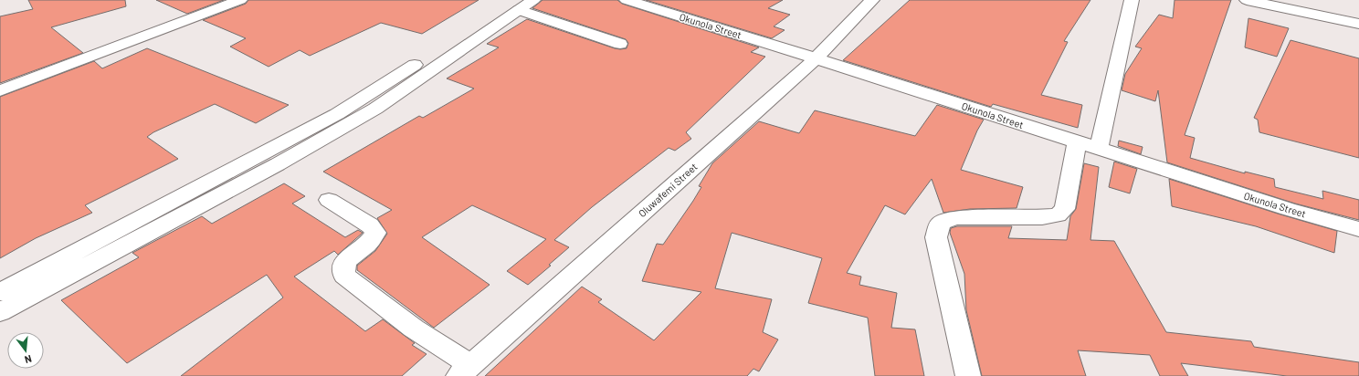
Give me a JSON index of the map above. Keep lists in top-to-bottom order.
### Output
{
  "streets": {
    "street": ["Okunola Street", "Oluwafemi Street"]
  },
  "crossings": [
    ["Okunola Street", "Oluwafemi Street"]
  ],
  "north": "bottom"
}
